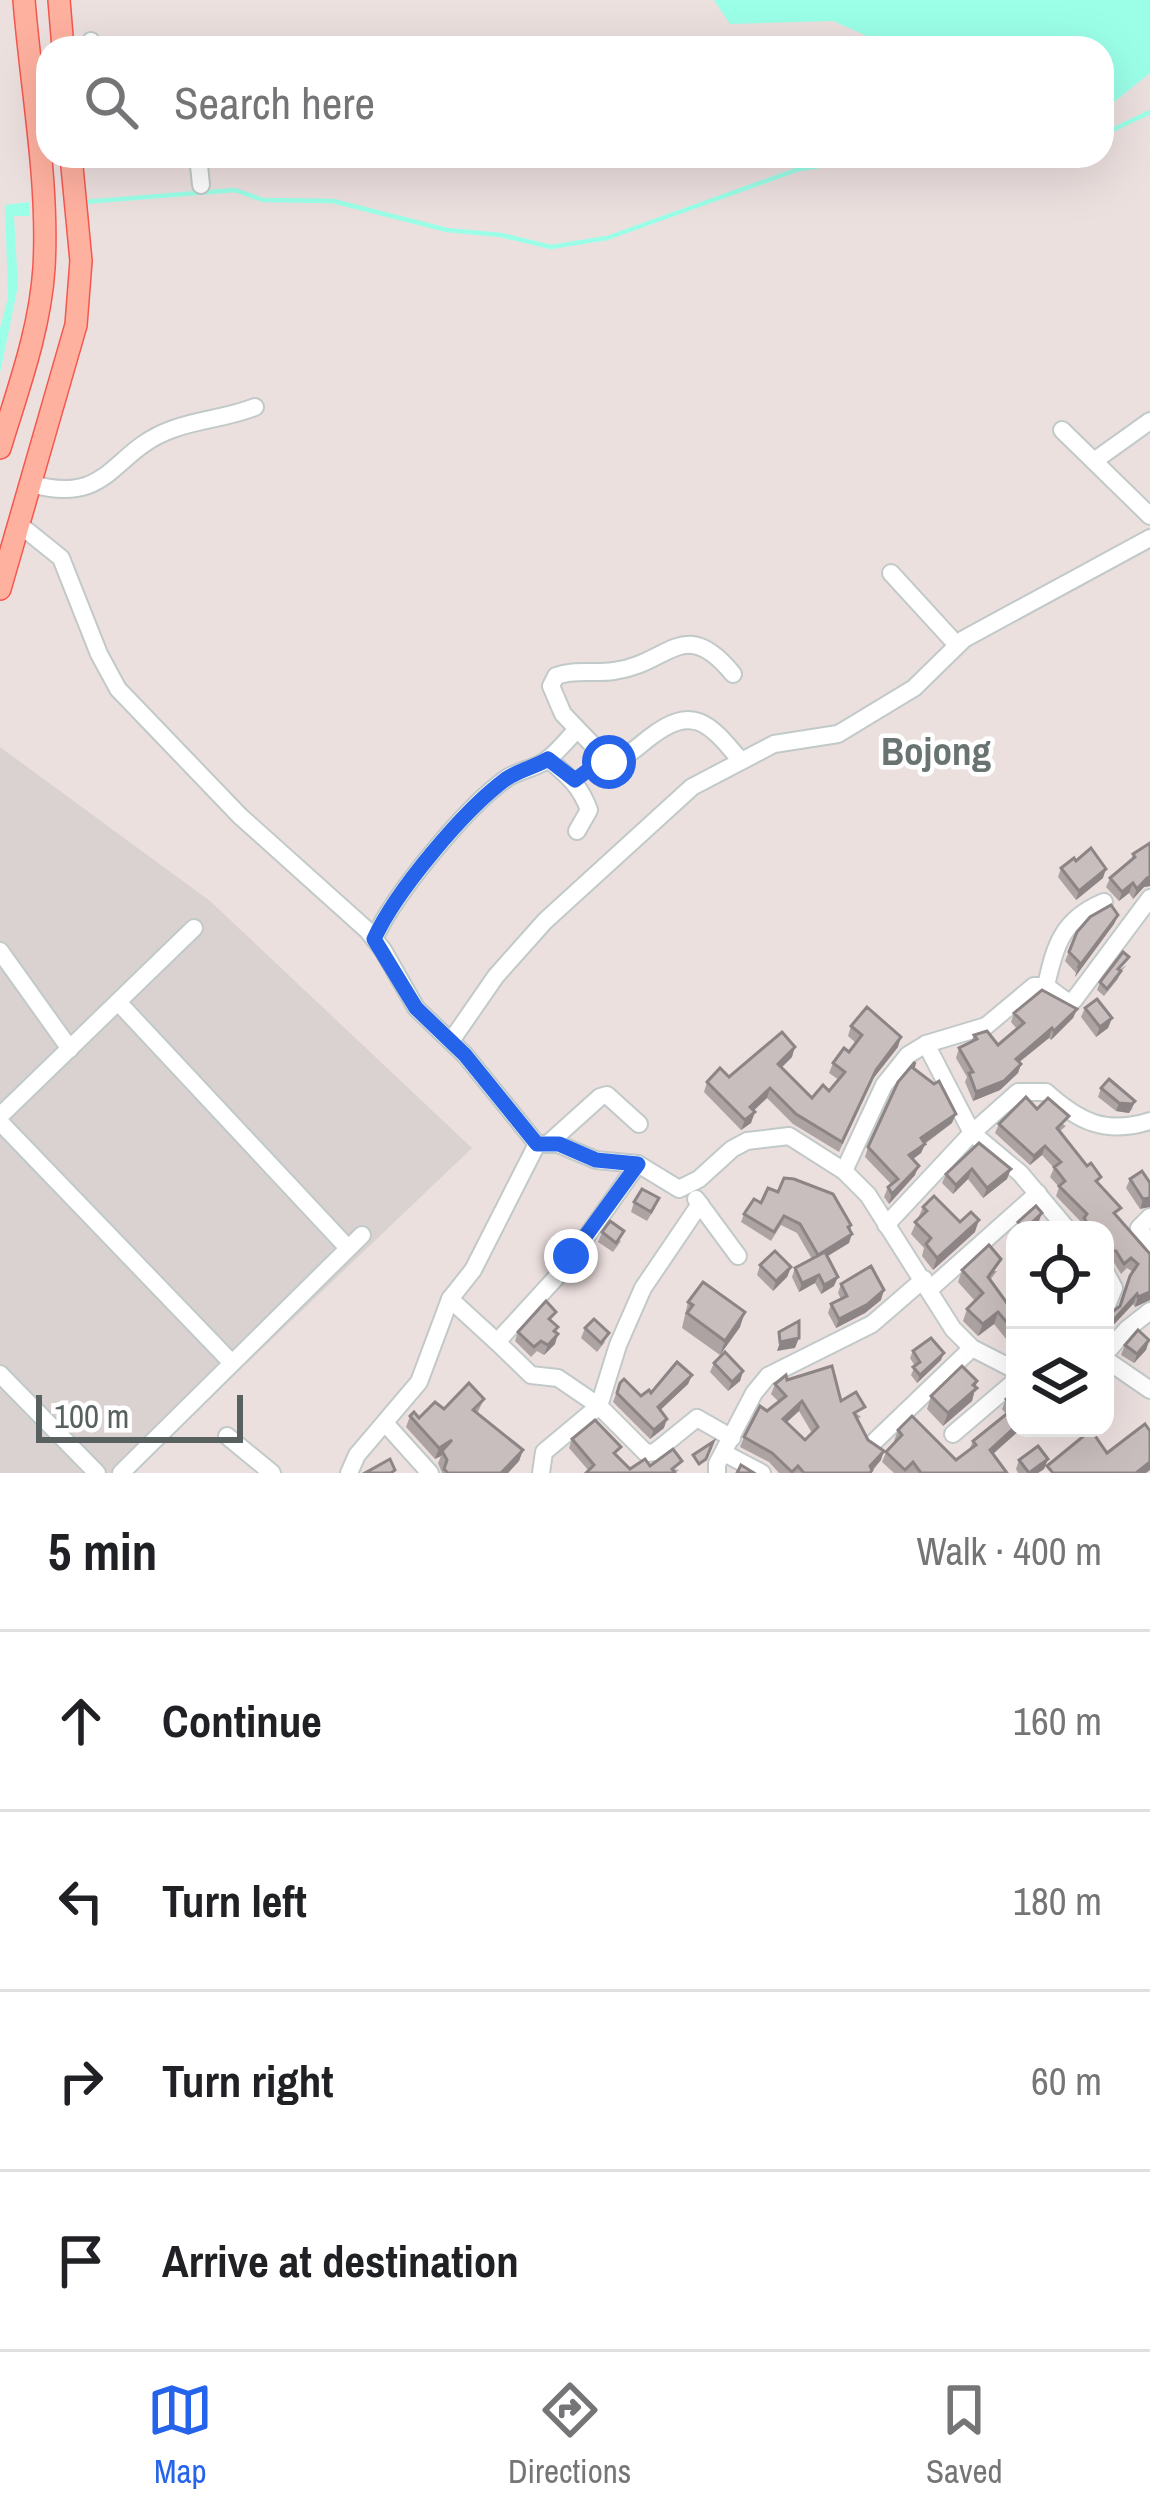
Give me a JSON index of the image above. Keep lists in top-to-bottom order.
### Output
{
  "districts": ["Bojong"],
  "scale_bar": "100 m",
  "page": {
    "search": "Search here",
    "scale": "100 m",
    "heading": ["5 min", "Walk · 400 m"],
    "list": [
      ["Continue", "160 m"],
      ["Turn left", "180 m"],
      ["Turn right", "60 m"],
      "Arrive at destination"
    ],
    "nav": ["Map", "Directions", "Saved"]
  }
}
